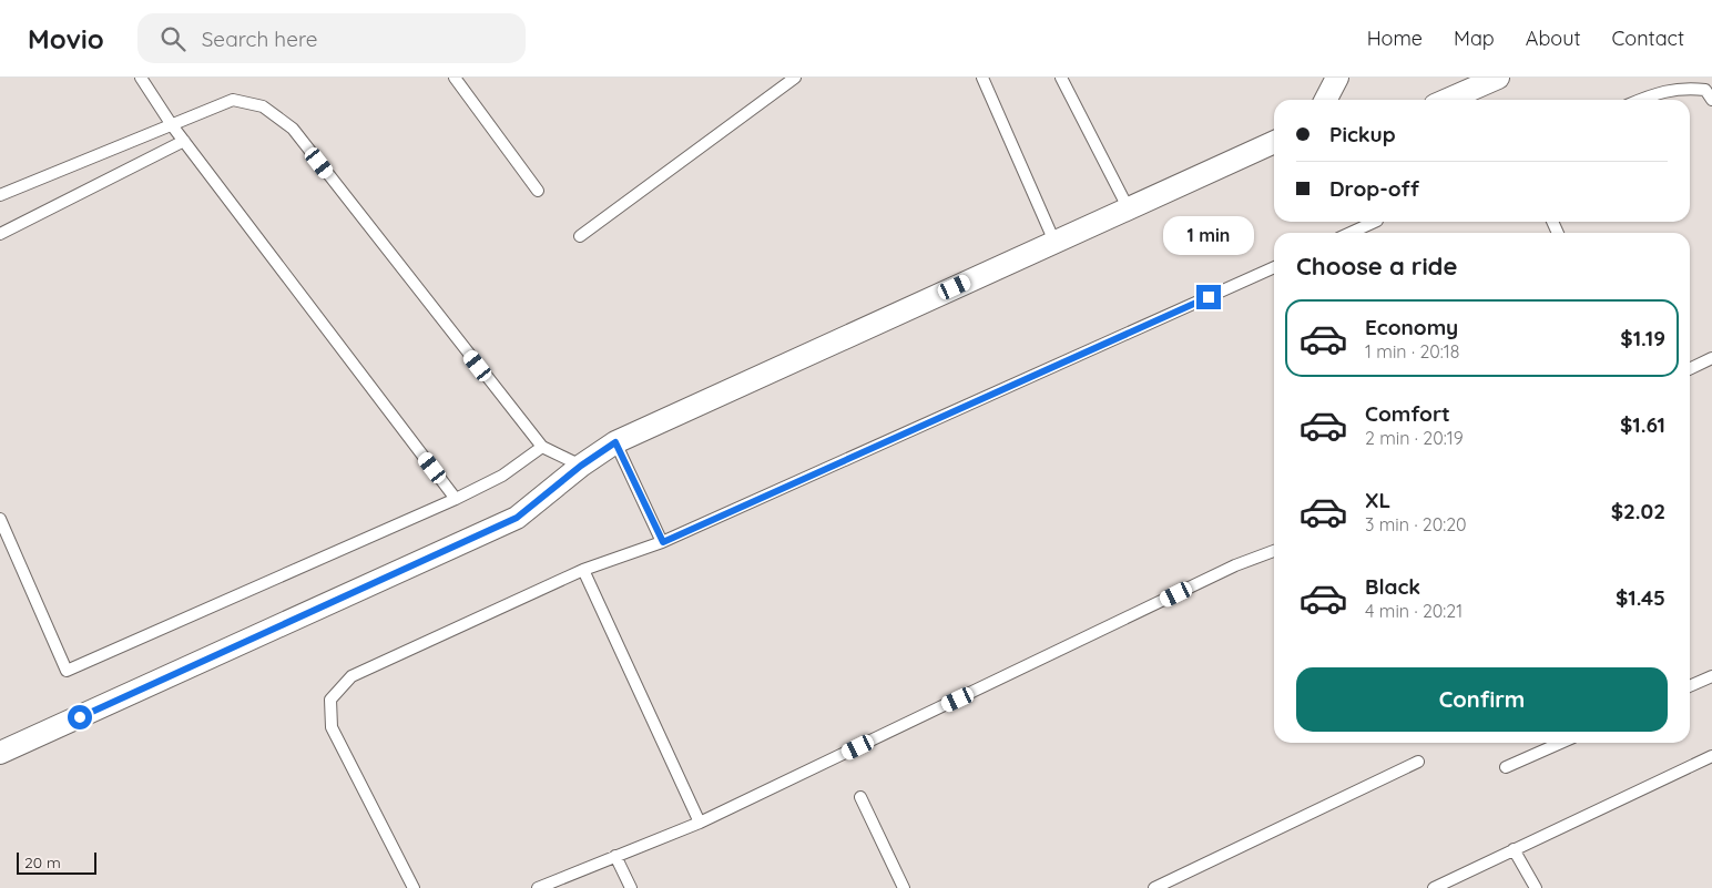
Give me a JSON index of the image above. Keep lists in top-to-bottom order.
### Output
{
  "scale_bar": "20 m",
  "page": {
    "header": "Movio",
    "search": "Search here",
    "nav": [
      "Home",
      "Map",
      "About",
      "Contact"
    ],
    "banner": ["Pickup", "Drop-off"],
    "bubble": "1 min",
    "heading": "Choose a ride",
    "list": [
      {
        "name": "Economy",
        "note": "1 min · 20:18",
        "value": "$1.19"
      },
      {
        "name": "Comfort",
        "note": "2 min · 20:19",
        "value": "$1.61"
      },
      {
        "name": "XL",
        "note": "3 min · 20:20",
        "value": "$2.02"
      },
      {
        "name": "Black",
        "note": "4 min · 20:21",
        "value": "$1.45"
      }
    ],
    "buttons": "Confirm",
    "scale": "20 m"
  }
}
